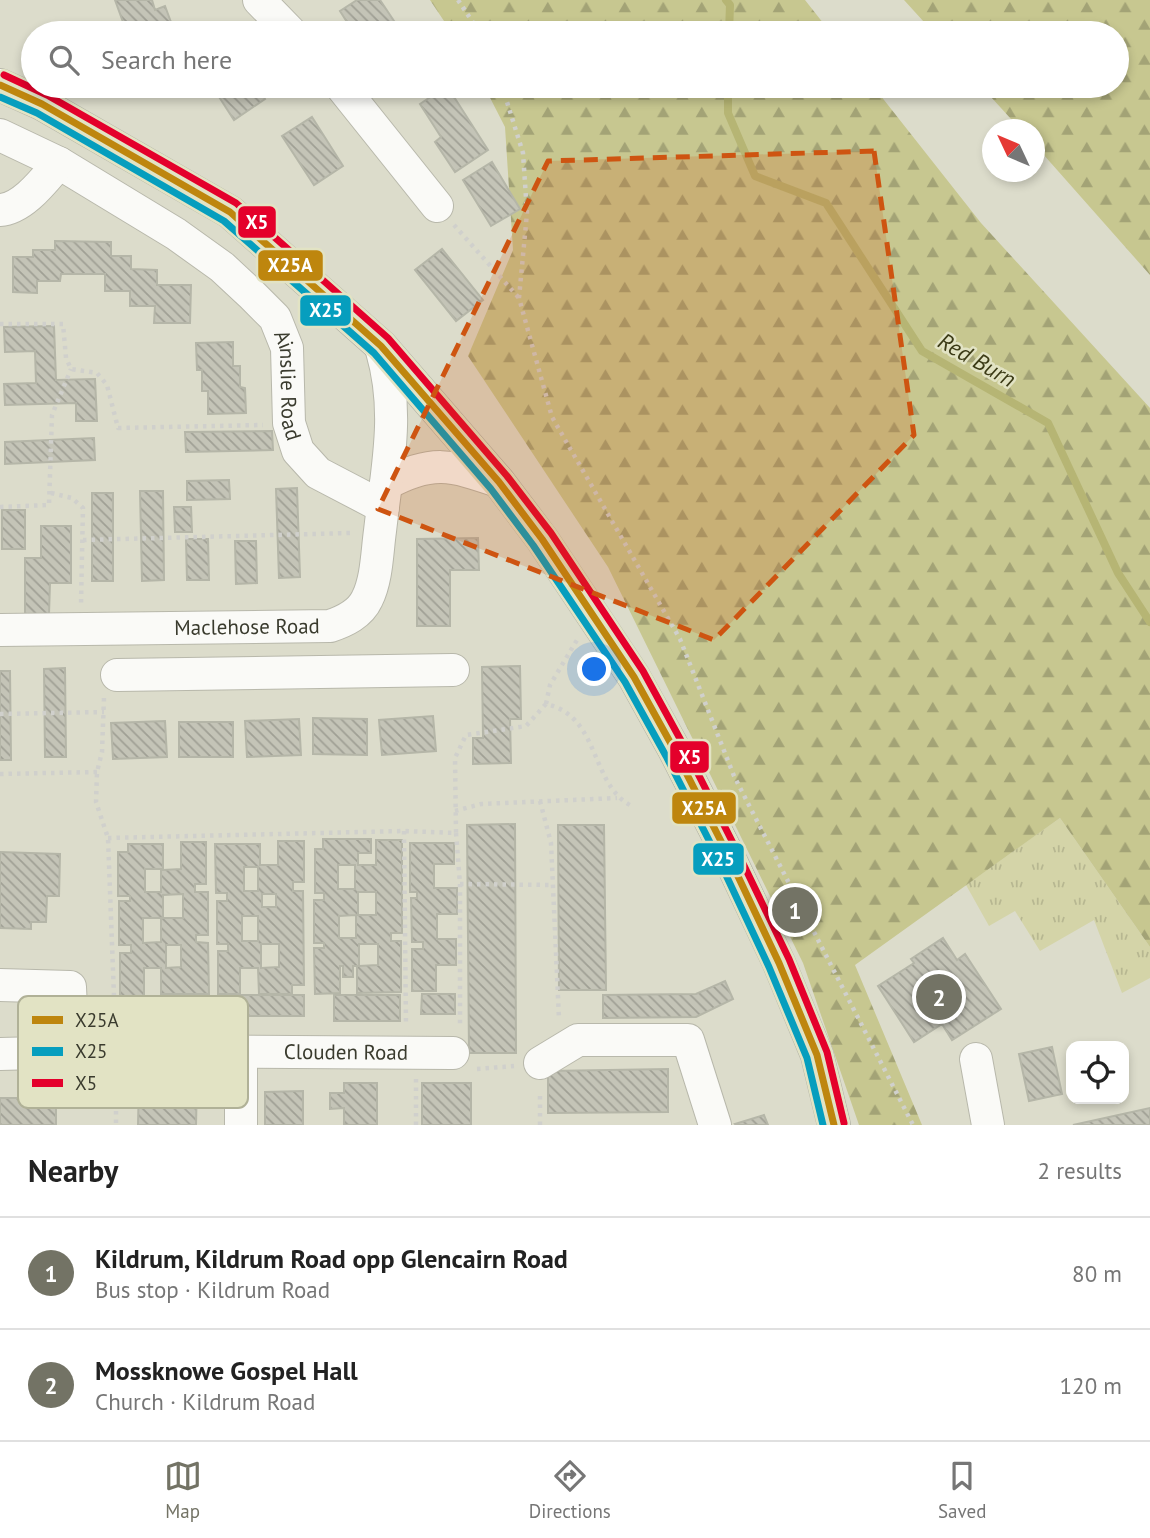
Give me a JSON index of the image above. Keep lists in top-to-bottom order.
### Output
{
  "streets": {
    "street": ["Ainslie Road", "Maclehose Road", "Clouden Road"]
  },
  "crossings": [
    ["Ainslie Road", "Maclehose Road"]
  ],
  "water": ["Red Burn"],
  "lines": ["transit line X5", "transit line X25A", "transit line X25"],
  "legend": ["X25A", "X25", "X5"],
  "north": "top left",
  "page": {
    "search": "Search here",
    "pins": ["1", "2"],
    "heading": ["Nearby", "2 results"],
    "list": [
      {
        "mark": "1",
        "name": "Kildrum, Kildrum Road opp Glencairn Road",
        "note": "Bus stop · Kildrum Road",
        "value": "80 m"
      },
      {
        "mark": "2",
        "name": "Mossknowe Gospel Hall",
        "note": "Church · Kildrum Road",
        "value": "120 m"
      }
    ],
    "nav": ["Map", "Directions", "Saved"]
  }
}
